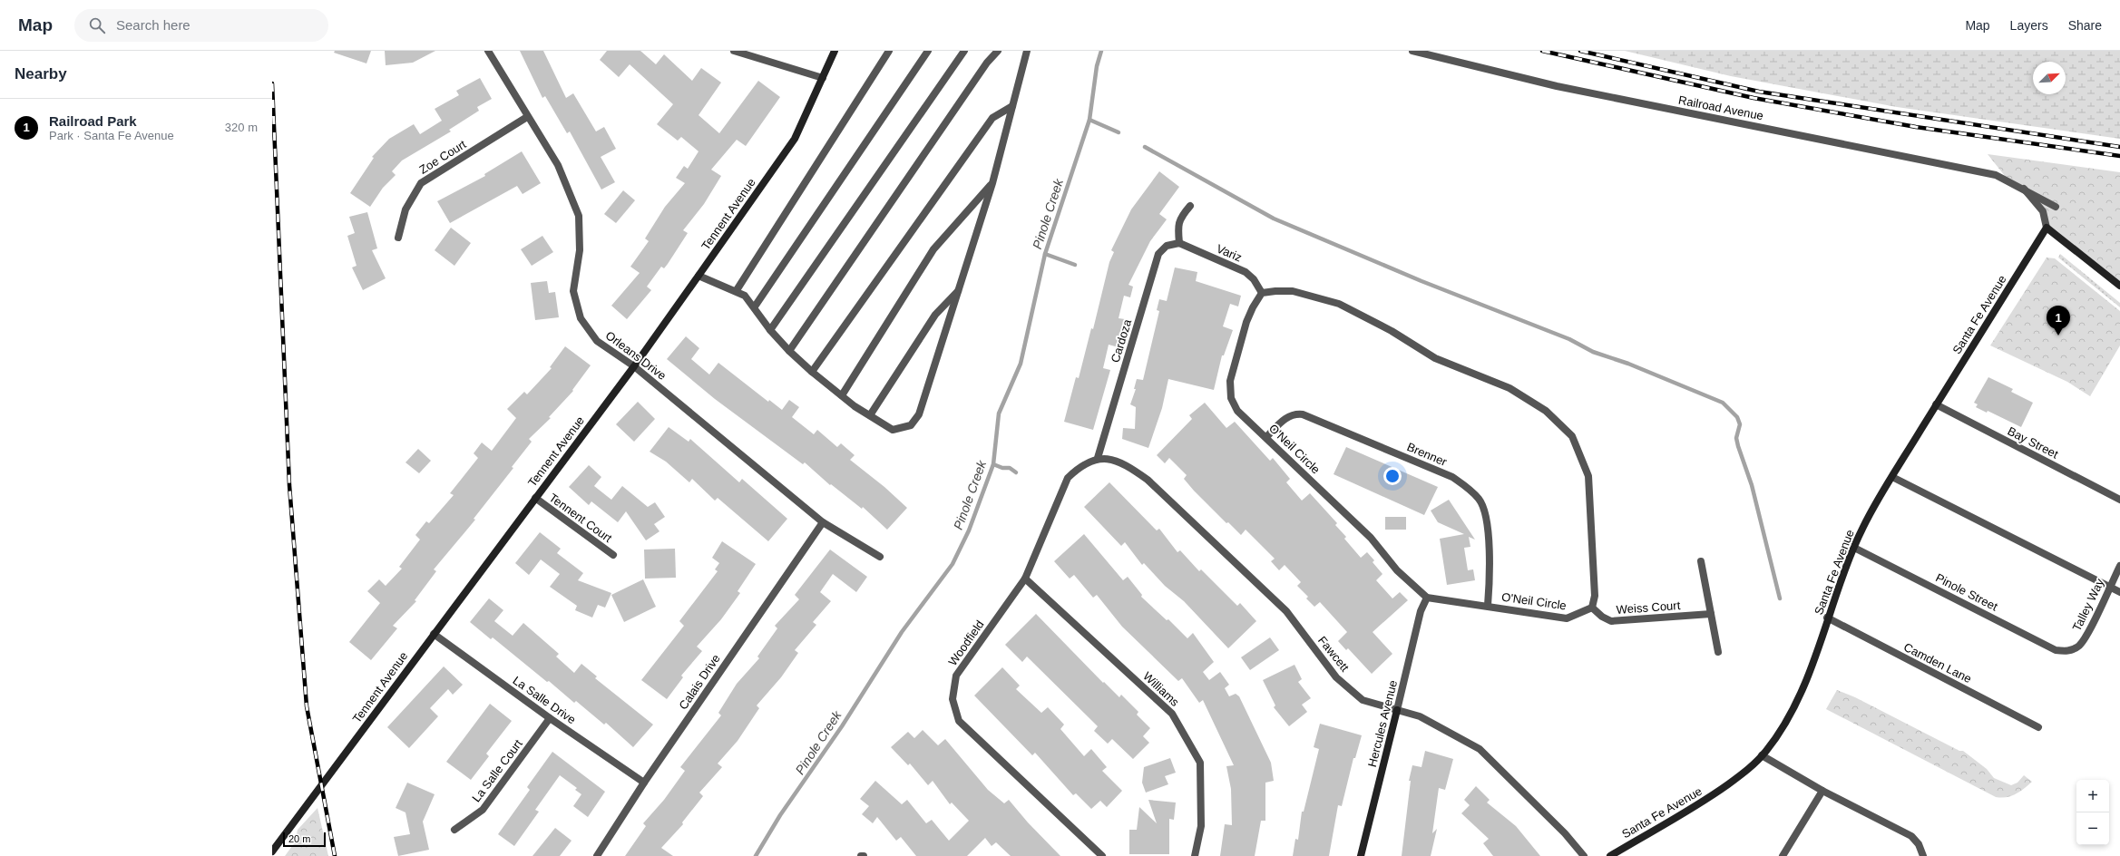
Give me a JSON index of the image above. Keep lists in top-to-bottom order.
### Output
{
  "streets": {
    "street": [
      "Railroad Avenue",
      "Zoe Court",
      "Tennent Avenue",
      "Variz",
      "Santa Fe Avenue",
      "Cardoza",
      "Orleans Drive",
      "Bay Street",
      "O'Neil Circle",
      "Brenner",
      "Tennent Court",
      "Pinole Street",
      "Talley Way",
      "Weiss Court",
      "Woodfield",
      "Fawcett",
      "Camden Lane",
      "Calais Drive",
      "Williams",
      "La Salle Drive",
      "Hercules Avenue",
      "La Salle Court"
    ]
  },
  "crossings": [
    ["Railroad Avenue", "Santa Fe Avenue"],
    ["Zoe Court", "Orleans Drive"],
    ["Tennent Avenue", "Orleans Drive"],
    ["Tennent Avenue", "Tennent Court"],
    ["Tennent Avenue", "La Salle Drive"],
    ["Variz", "Cardoza"],
    ["Variz", "O'Neil Circle"],
    ["Santa Fe Avenue", "Bay Street"],
    ["Santa Fe Avenue", "Pinole Street"],
    ["Santa Fe Avenue", "Camden Lane"],
    ["Cardoza", "Woodfield"],
    ["Cardoza", "Fawcett"],
    ["Orleans Drive", "Calais Drive"],
    ["O'Neil Circle", "Brenner"],
    ["O'Neil Circle", "Weiss Court"],
    ["O'Neil Circle", "Hercules Avenue"],
    ["Pinole Street", "Talley Way"],
    ["Woodfield", "Fawcett"],
    ["Woodfield", "Williams"],
    ["Fawcett", "Hercules Avenue"],
    ["Calais Drive", "La Salle Drive"],
    ["La Salle Drive", "La Salle Court"]
  ],
  "water": ["Pinole Creek"],
  "scale_bar": "20 m",
  "north": "top right",
  "page": {
    "header": "Map",
    "search": "Search here",
    "nav": ["Map", "Layers", "Share"],
    "heading": "Nearby",
    "list": [
      {
        "mark": "1",
        "name": "Railroad Park",
        "note": "Park · Santa Fe Avenue",
        "value": "320 m"
      }
    ],
    "pins": "1",
    "map_buttons": ["+", "−"],
    "scale": "20 m"
  }
}
